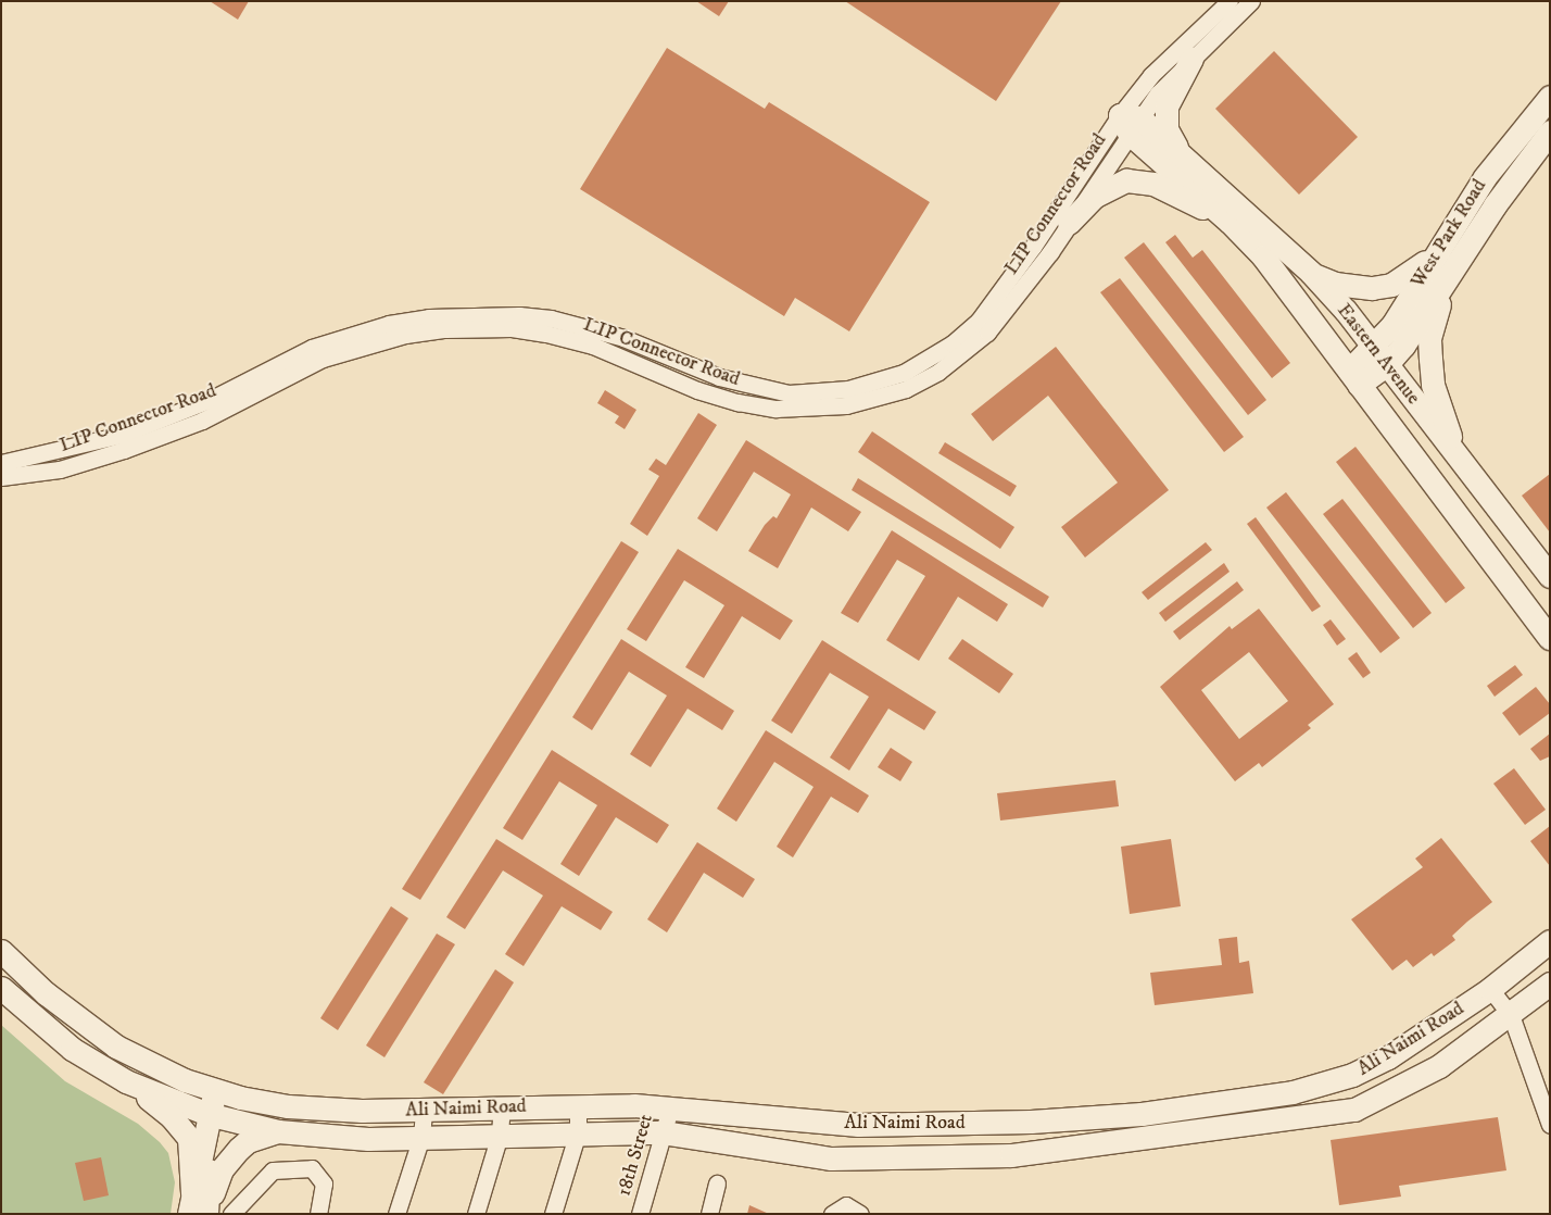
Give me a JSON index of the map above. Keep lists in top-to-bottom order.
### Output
{
  "streets": {
    "main road": ["West Park Road", "Eastern Avenue", "Ali Naimi Road"],
    "street": ["LIP Connector Road", "18th Street"]
  },
  "crossings": [
    ["LIP Connector Road", "Eastern Avenue"],
    ["West Park Road", "Eastern Avenue"],
    ["Ali Naimi Road", "18th Street"]
  ]
}
